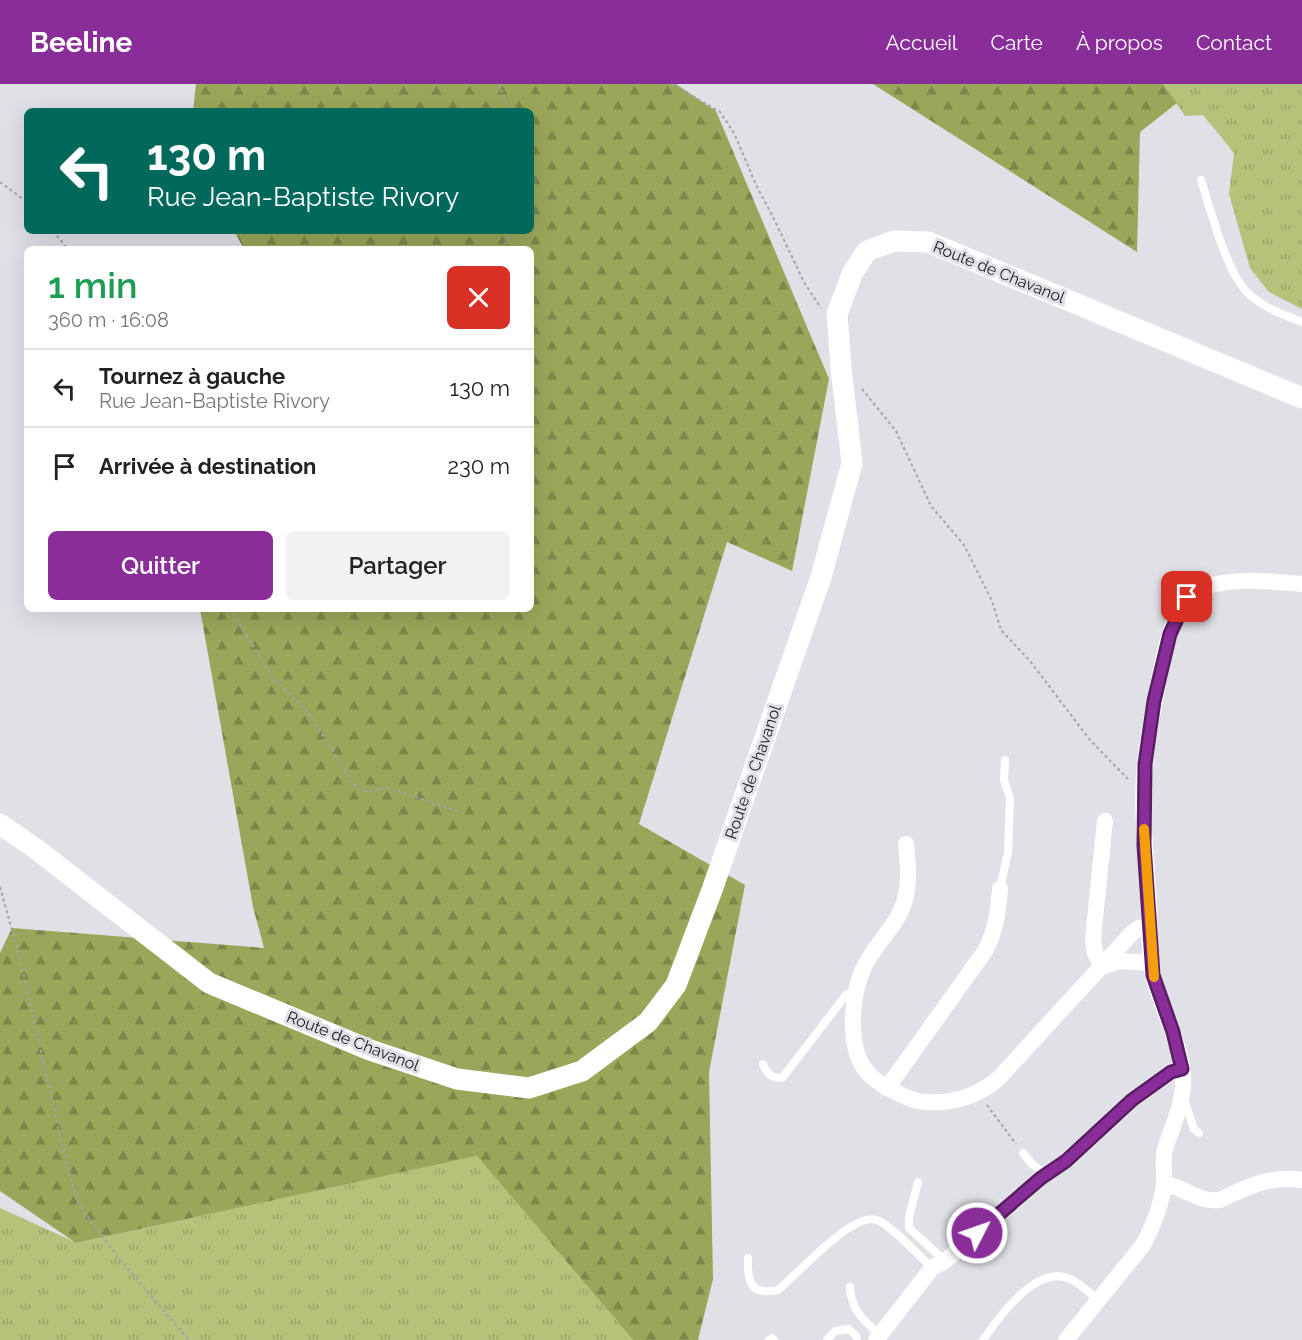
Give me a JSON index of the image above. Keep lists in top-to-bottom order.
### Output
{
  "streets": {
    "street": ["Route de Chavanol"]
  },
  "page": {
    "header": "Beeline",
    "nav": [
      "Accueil",
      "Carte",
      "À propos",
      "Contact"
    ],
    "turn": ["130 m", "Rue Jean-Baptiste Rivory"],
    "heading": ["1 min", "360 m · 16:08"],
    "list": [
      {
        "name": "Tournez à gauche",
        "note": "Rue Jean-Baptiste Rivory",
        "value": "130 m"
      },
      {
        "name": "Arrivée à destination",
        "value": "230 m"
      }
    ],
    "buttons": ["Quitter", "Partager"]
  }
}
